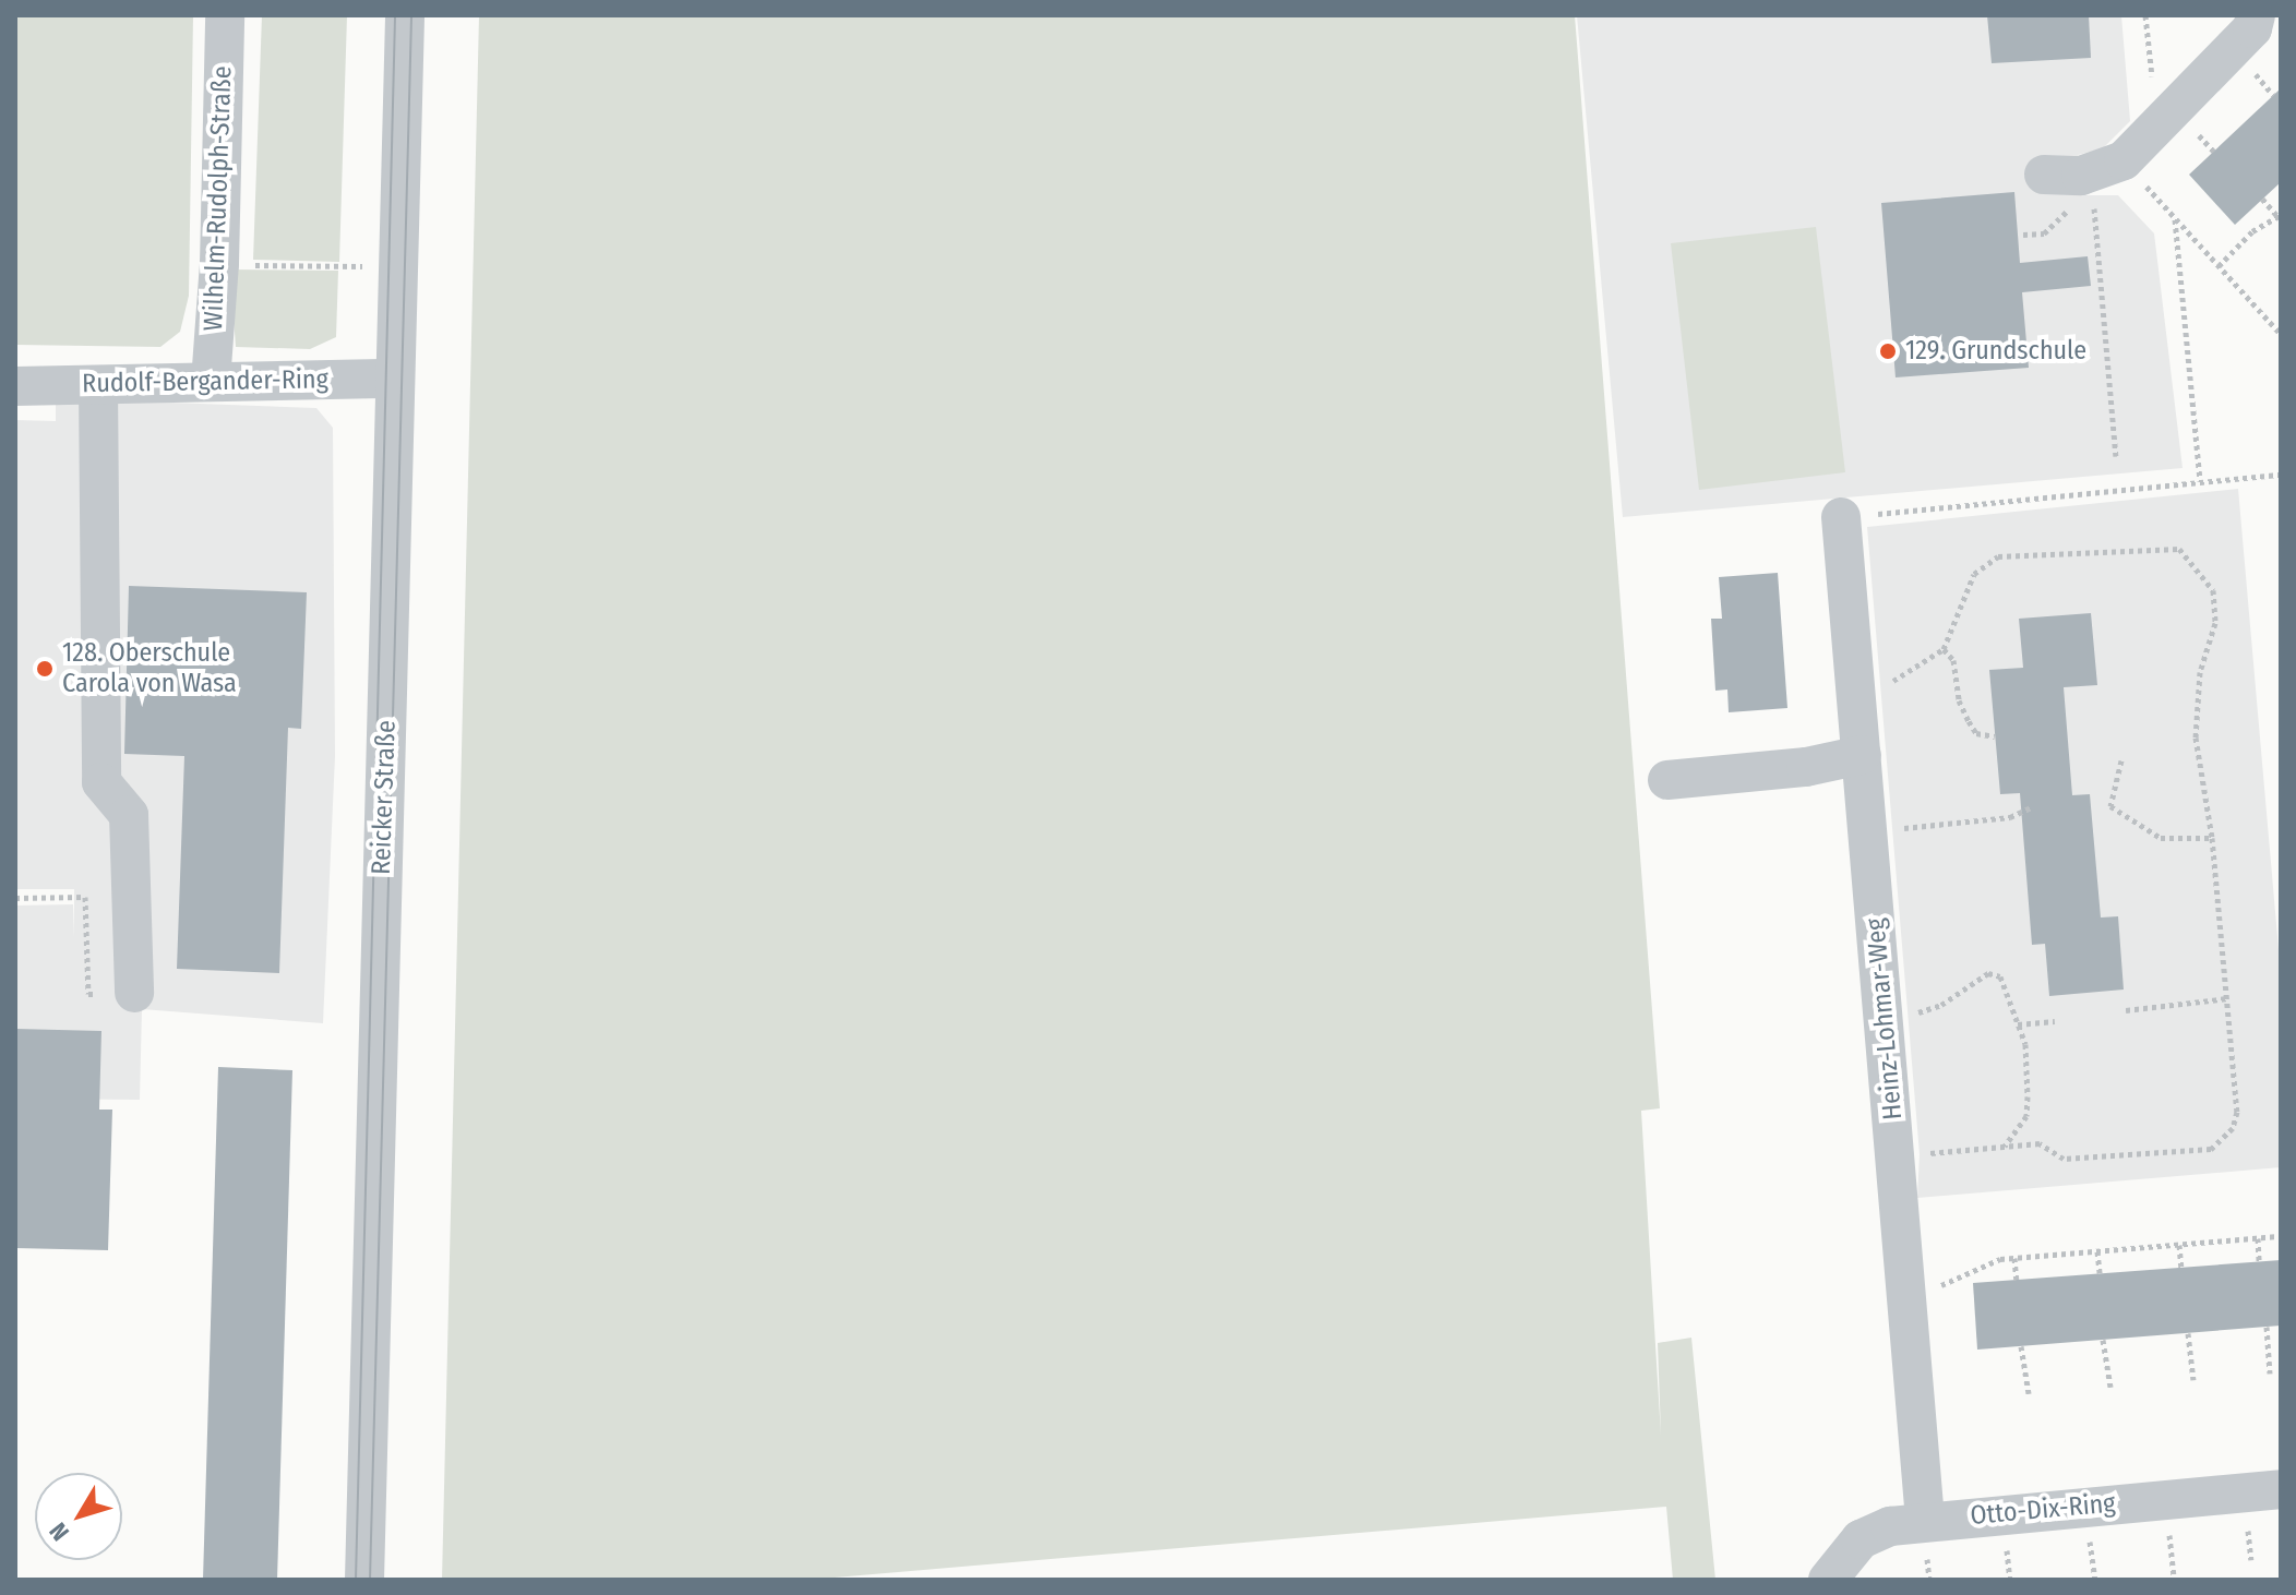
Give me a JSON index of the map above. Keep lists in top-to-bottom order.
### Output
{
  "streets": {
    "street": [
      "Wilhelm-Rudolph-Straße",
      "Rudolf-Bergander-Ring",
      "Reicker Straße",
      "Heinz-Lohmar-Weg",
      "Otto-Dix-Ring"
    ]
  },
  "crossings": [
    ["Wilhelm-Rudolph-Straße", "Rudolf-Bergander-Ring"],
    ["Rudolf-Bergander-Ring", "Reicker Straße"],
    ["Heinz-Lohmar-Weg", "Otto-Dix-Ring"]
  ],
  "places": ["129. Grundschule", "128. Oberschule Carola von Wasa"],
  "north": "bottom left"
}
